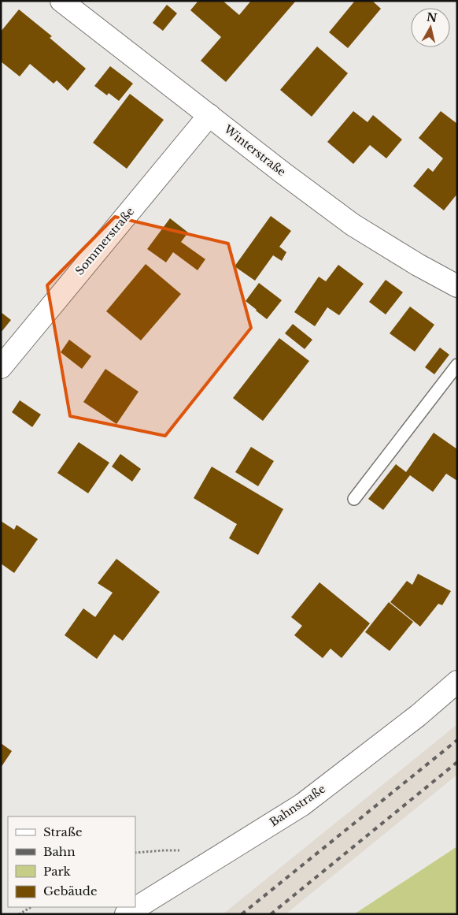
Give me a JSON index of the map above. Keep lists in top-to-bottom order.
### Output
{
  "streets": {
    "street": ["Winterstraße", "Sommerstraße", "Bahnstraße"]
  },
  "crossings": [
    ["Winterstraße", "Sommerstraße"]
  ],
  "legend": [
    "Straße",
    "Bahn",
    "Park",
    "Gebäude"
  ],
  "north": "top"
}
